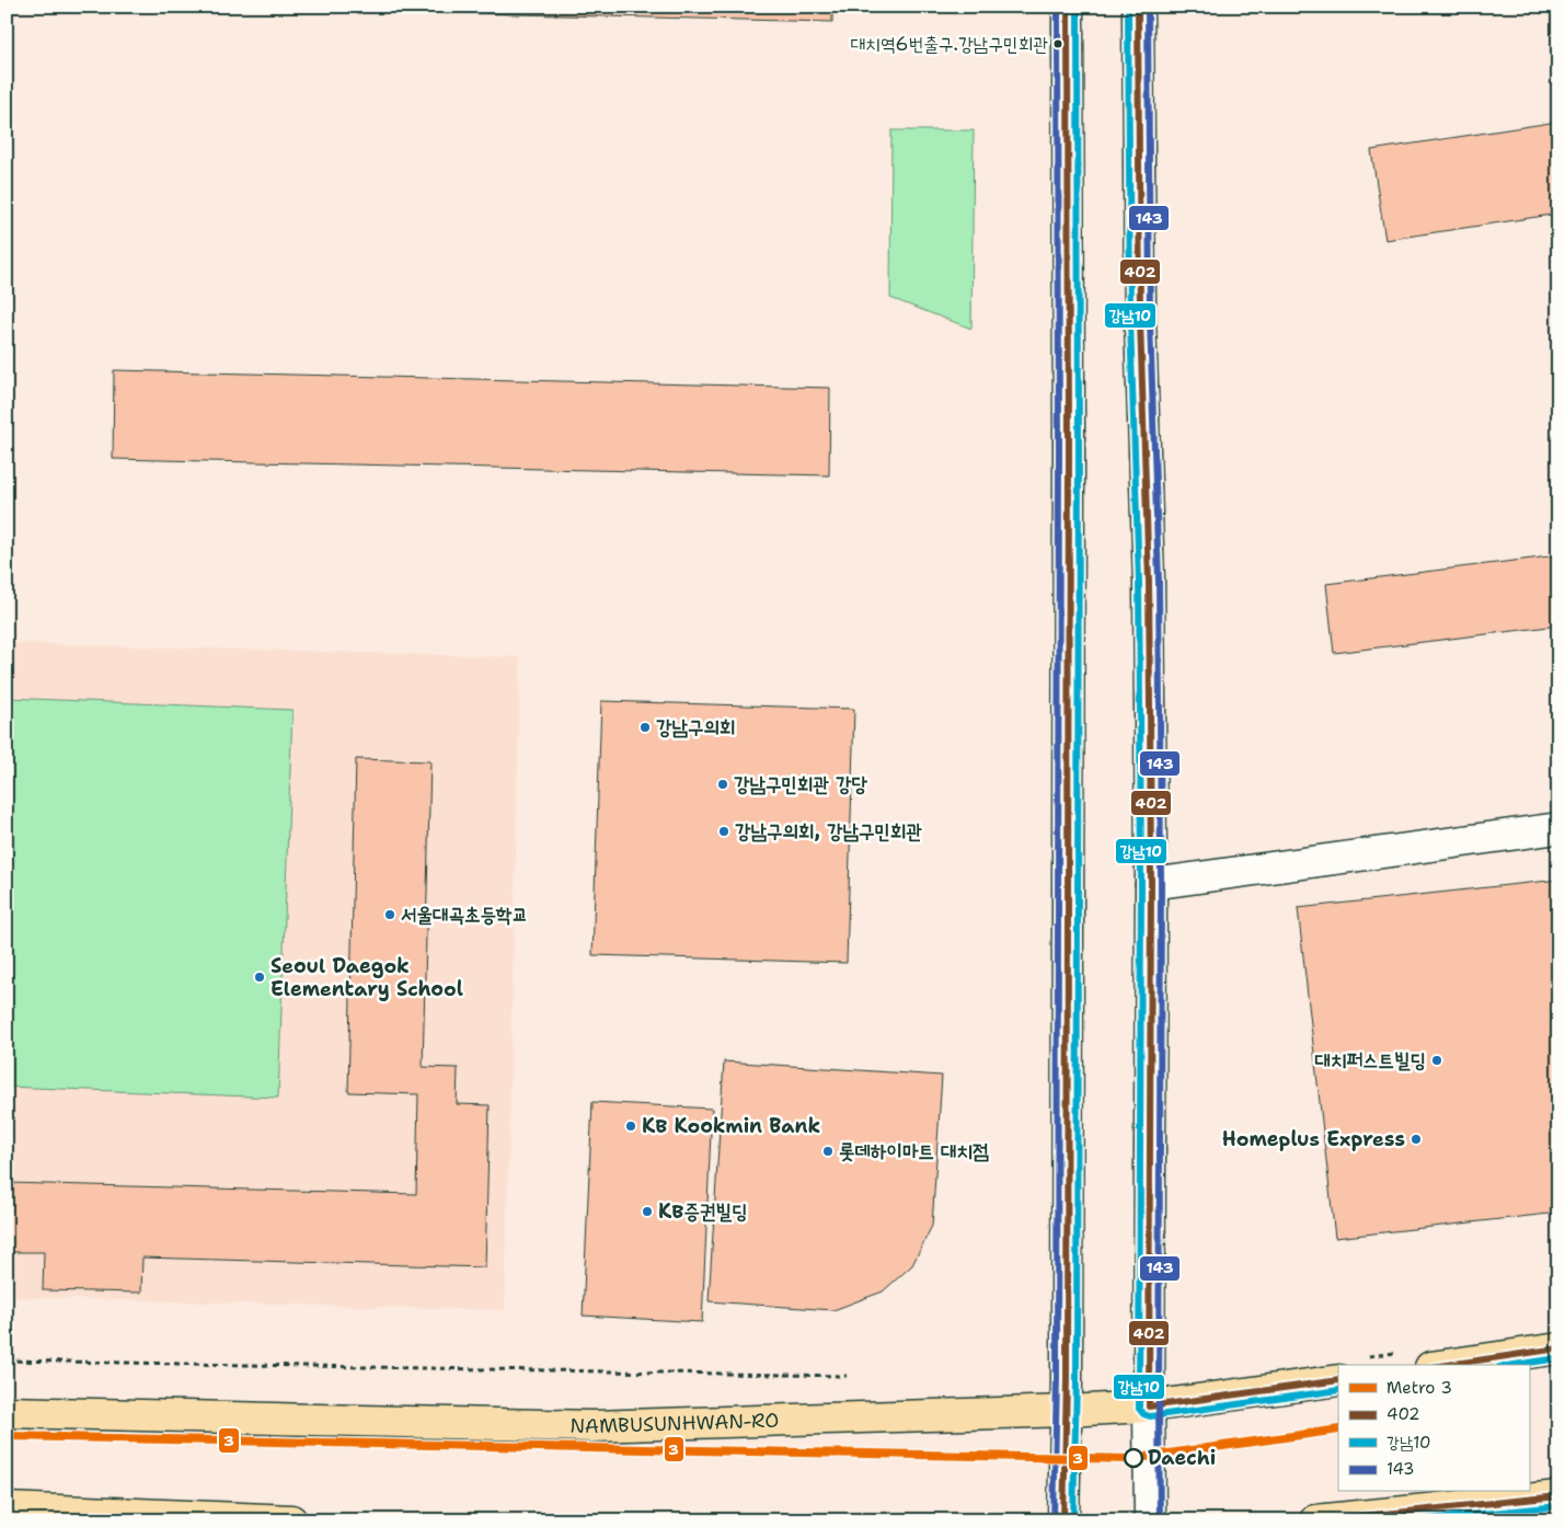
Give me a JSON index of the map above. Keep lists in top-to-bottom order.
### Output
{
  "streets": {
    "main road": ["NAMBUSUNHWAN-RO"]
  },
  "places": [
    "대치역6번출구.강남구민회관",
    "강남구의회",
    "강남구민회관 강당",
    "강남구의회, 강남구민회관",
    "서울대곡초등학교",
    "Seoul Daegok Elementary School",
    "대치퍼스트빌딩",
    "KB Kookmin Bank",
    "Homeplus Express",
    "롯데하이마트 대치점",
    "KB증권빌딩",
    "Daechi"
  ],
  "lines": [
    "transit line 402",
    "transit line 강남10",
    "transit line 143",
    "metro line 3"
  ],
  "legend": [
    "Metro 3",
    "402",
    "강남10",
    "143"
  ]
}
